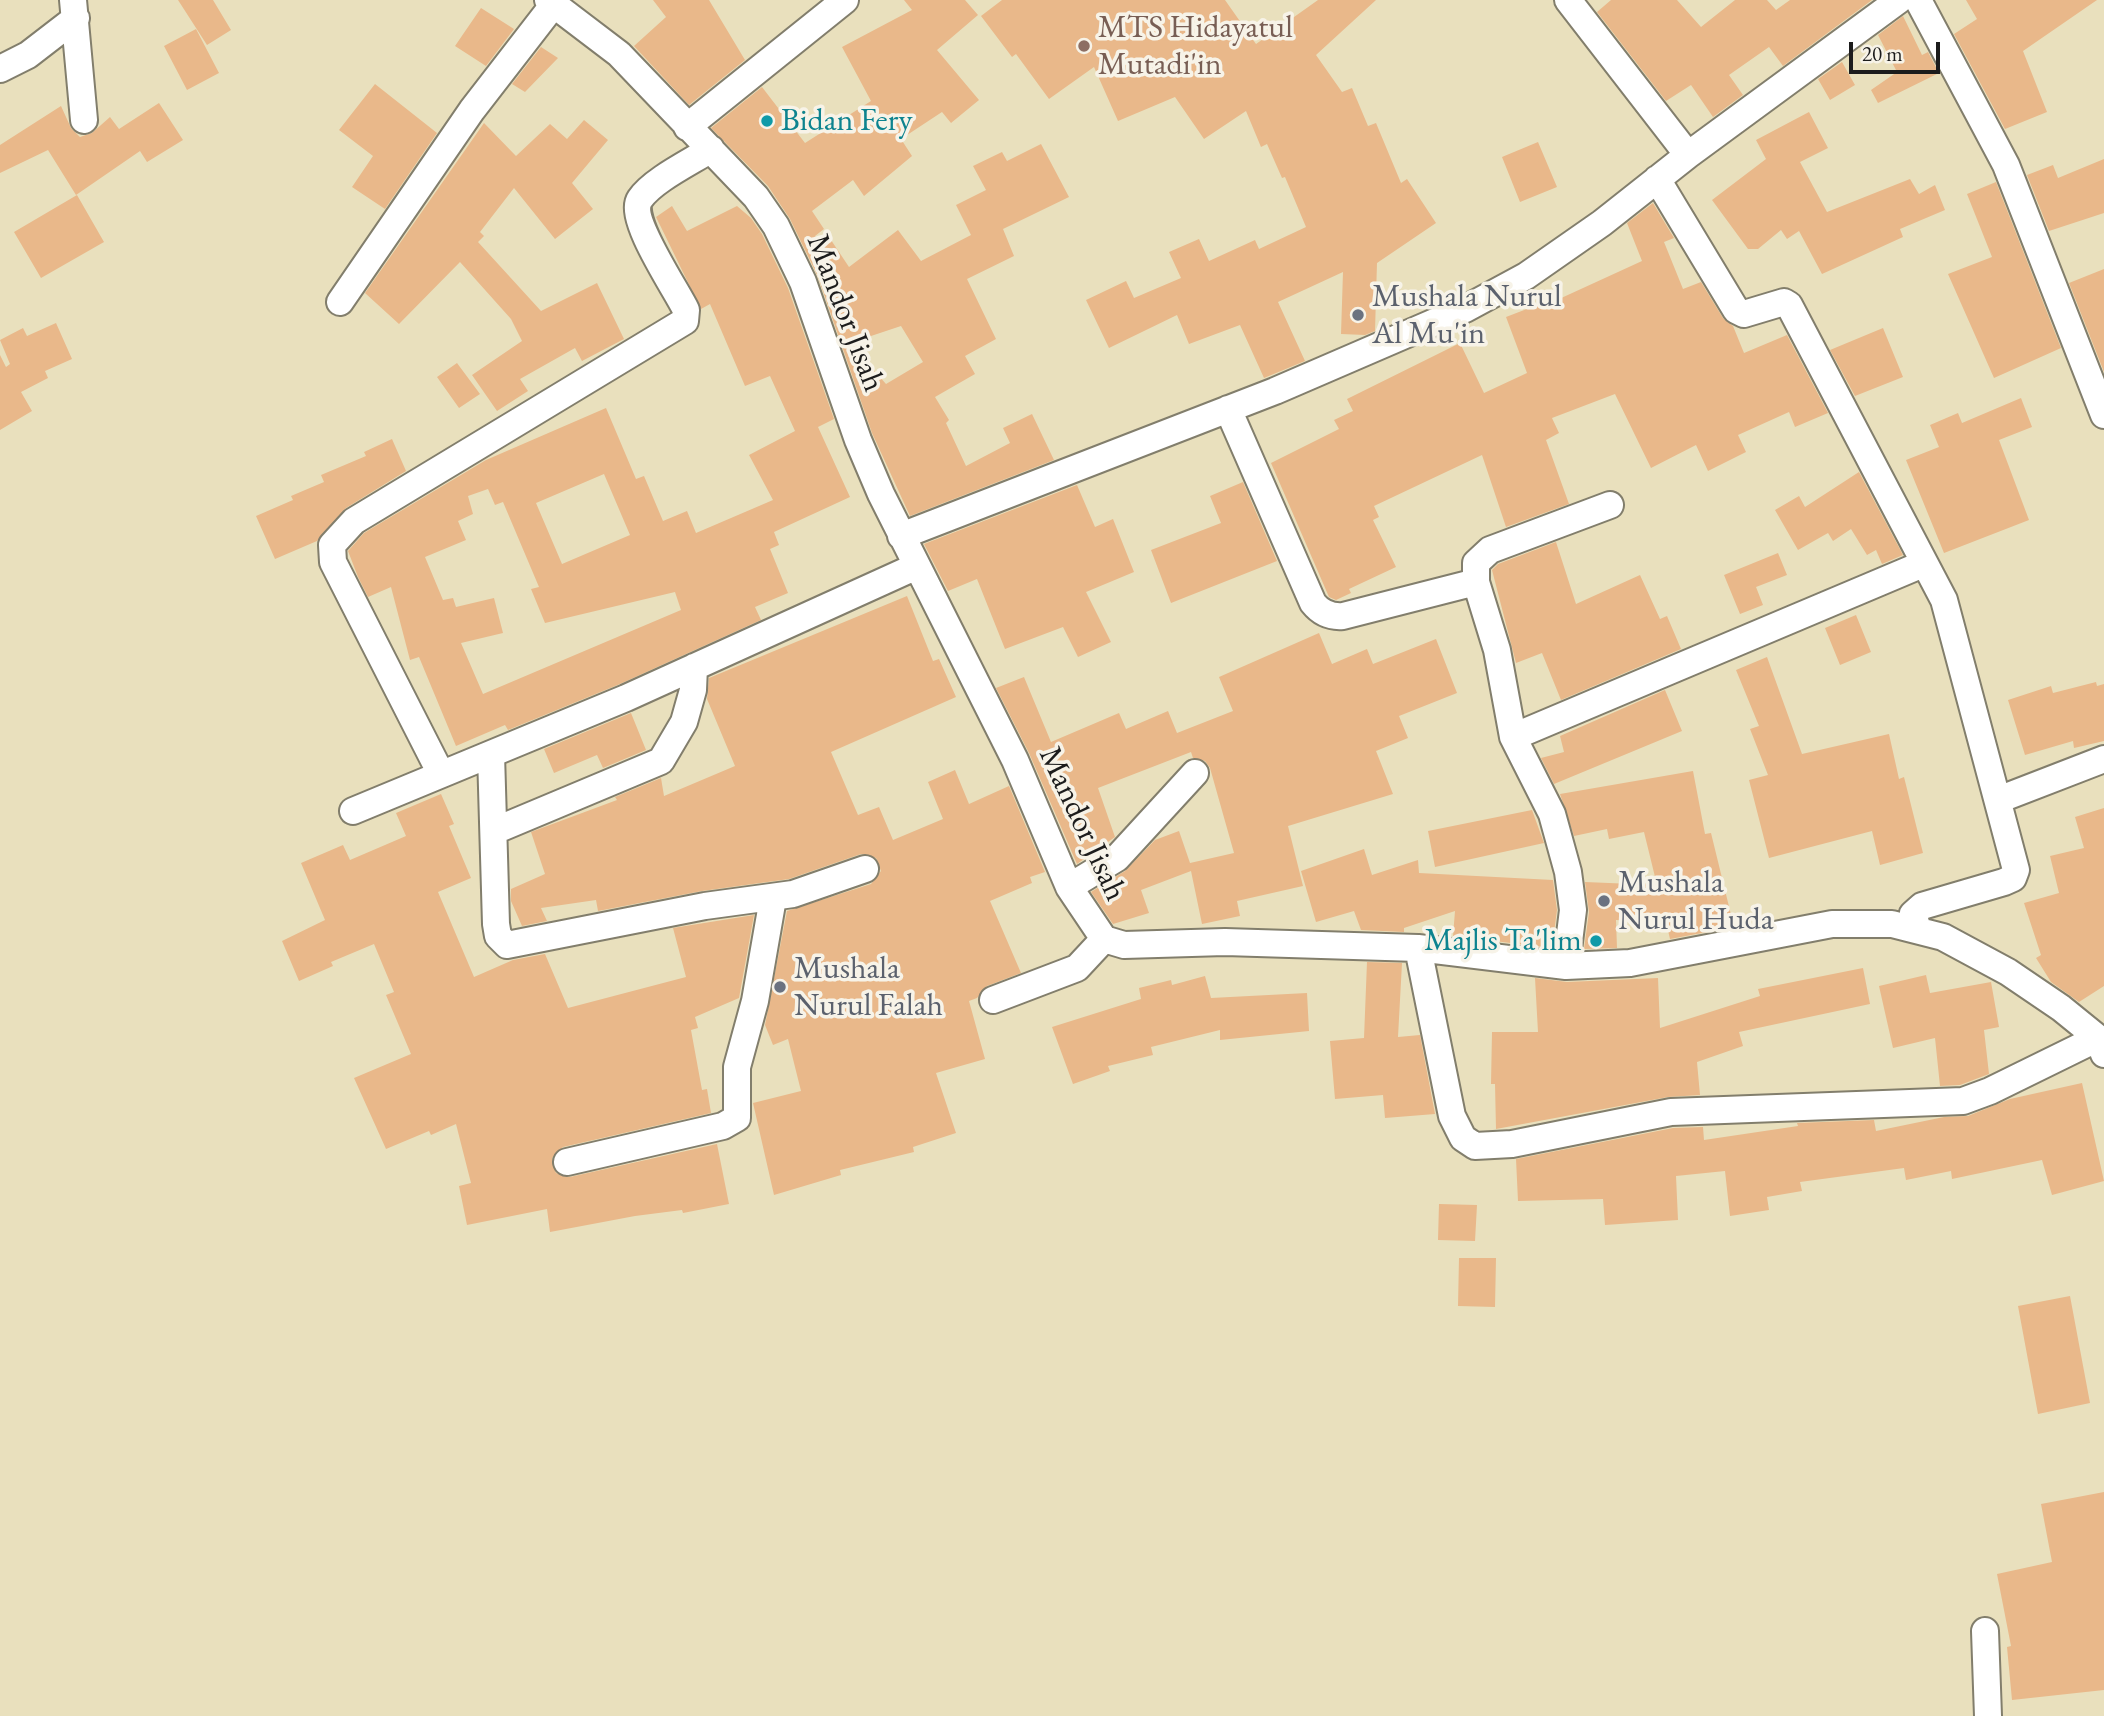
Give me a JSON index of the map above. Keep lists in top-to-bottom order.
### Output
{
  "streets": {
    "street": ["Mandor Jisah"]
  },
  "places": [
    "MTS Hidayatul Mutadi'in",
    "Bidan Fery",
    "Mushala Nurul Al Mu'in",
    "Mushala Nurul Huda",
    "Majlis Ta'lim",
    "Mushala Nurul Falah"
  ],
  "scale_bar": "20 m"
}
